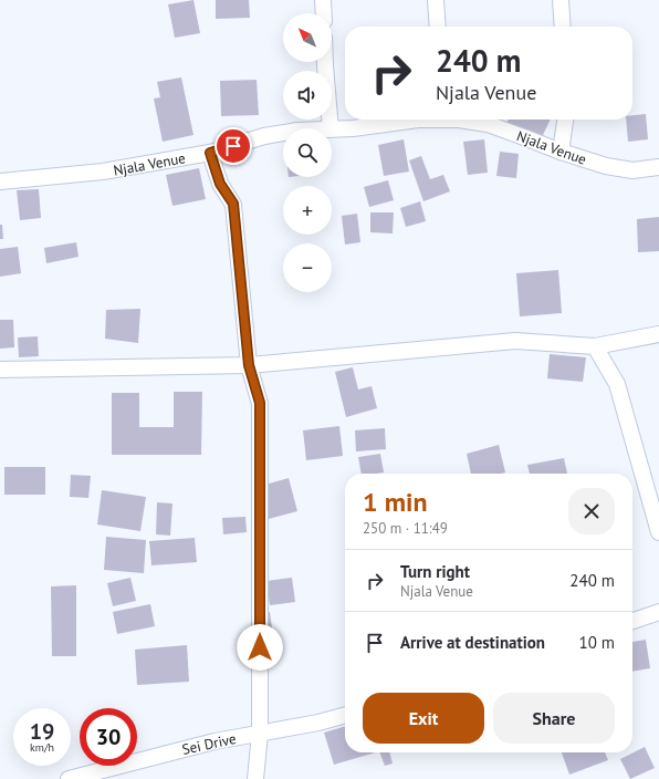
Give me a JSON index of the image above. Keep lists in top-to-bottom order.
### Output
{
  "streets": {
    "street": ["Njala Venue", "Sei Drive"]
  },
  "north": "top left",
  "page": {
    "map_buttons": ["+", "−"],
    "turn": ["240 m", "Njala Venue"],
    "heading": ["1 min", "250 m · 11:49"],
    "list": [
      {
        "name": "Turn right",
        "note": "Njala Venue",
        "value": "240 m"
      },
      {
        "name": "Arrive at destination",
        "value": "10 m"
      }
    ],
    "buttons": ["Exit", "Share"],
    "speed": "19 km/h",
    "limit": "30"
  }
}
